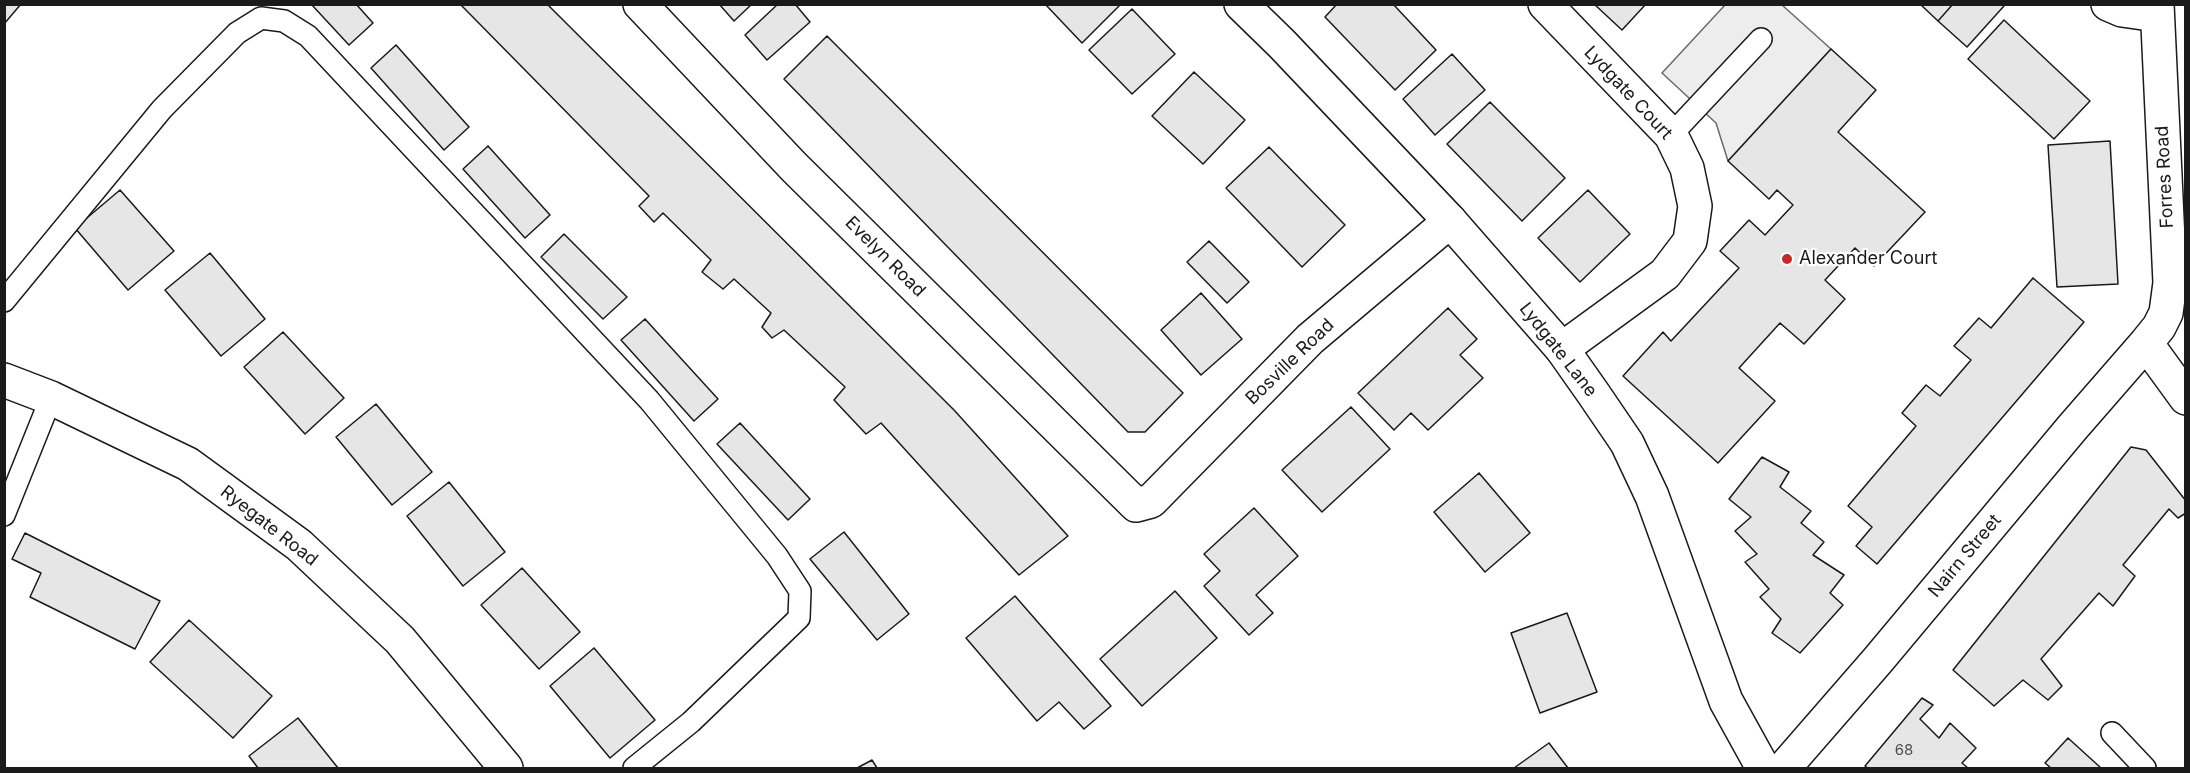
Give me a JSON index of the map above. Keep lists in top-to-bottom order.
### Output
{
  "streets": {
    "street": [
      "Lydgate Court",
      "Forres Road",
      "Evelyn Road",
      "Lydgate Lane",
      "Bosville Road",
      "Ryegate Road",
      "Nairn Street"
    ]
  },
  "crossings": [
    ["Lydgate Court", "Lydgate Lane"],
    ["Forres Road", "Nairn Street"],
    ["Evelyn Road", "Bosville Road"],
    ["Lydgate Lane", "Bosville Road"],
    ["Lydgate Lane", "Nairn Street"]
  ],
  "places": ["Alexander Court"],
  "house_numbers": ["68"]
}
